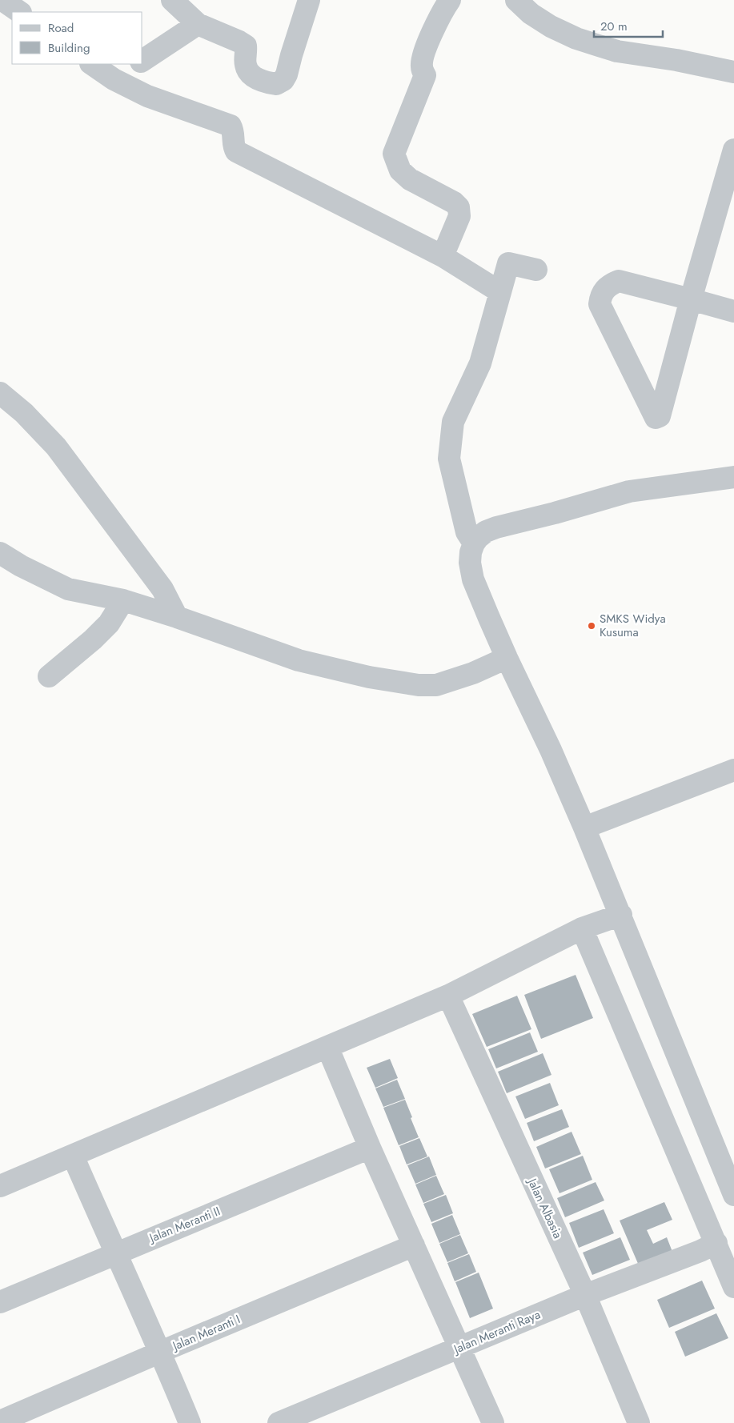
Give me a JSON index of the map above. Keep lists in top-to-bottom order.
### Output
{
  "streets": {
    "street": [
      "Jalan Albasia",
      "Jalan Meranti II",
      "Jalan Meranti Raya",
      "Jalan Meranti I"
    ]
  },
  "crossings": [
    ["Jalan Albasia", "Jalan Meranti Raya"]
  ],
  "places": ["SMKS Widya Kusuma"],
  "legend": ["Road", "Building"],
  "scale_bar": "20 m"
}
